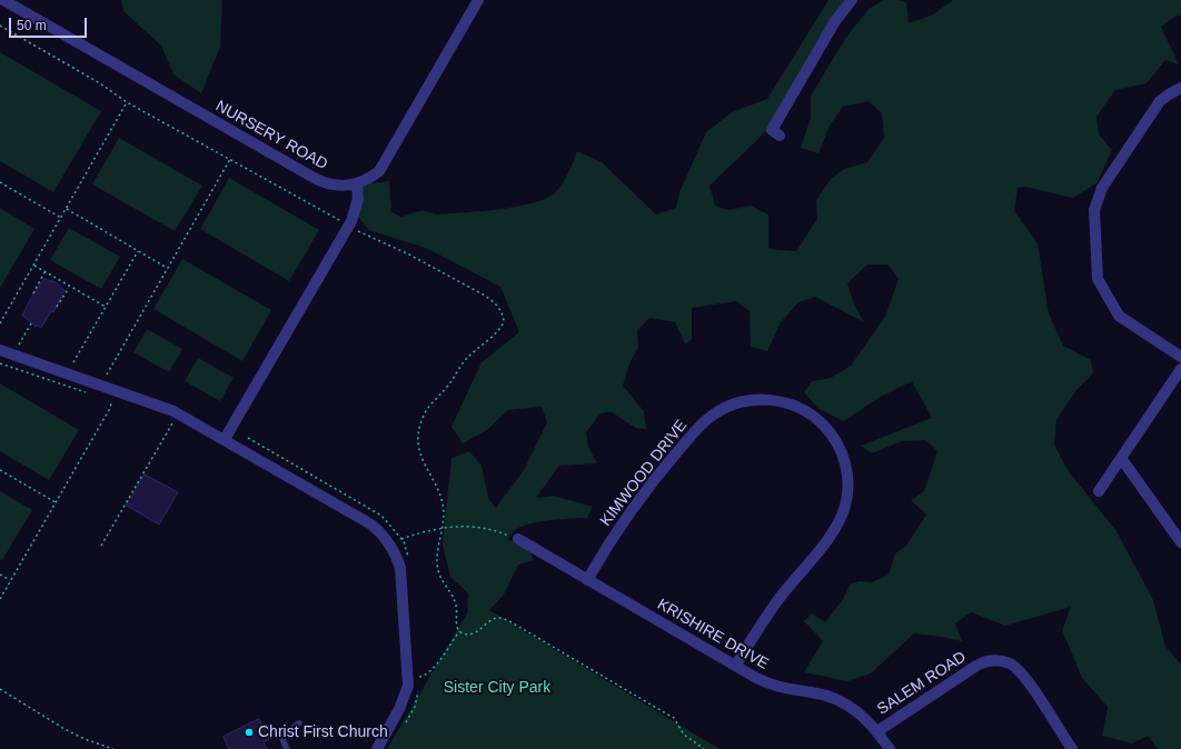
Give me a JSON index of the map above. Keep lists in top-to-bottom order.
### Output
{
  "streets": {
    "street": [
      "NURSERY ROAD",
      "KIMWOOD DRIVE",
      "KRISHIRE DRIVE",
      "SALEM ROAD"
    ]
  },
  "crossings": [
    ["KIMWOOD DRIVE", "KRISHIRE DRIVE"],
    ["KRISHIRE DRIVE", "SALEM ROAD"]
  ],
  "parks": ["Sister City Park"],
  "places": ["Christ First Church"],
  "scale_bar": "50 m"
}
